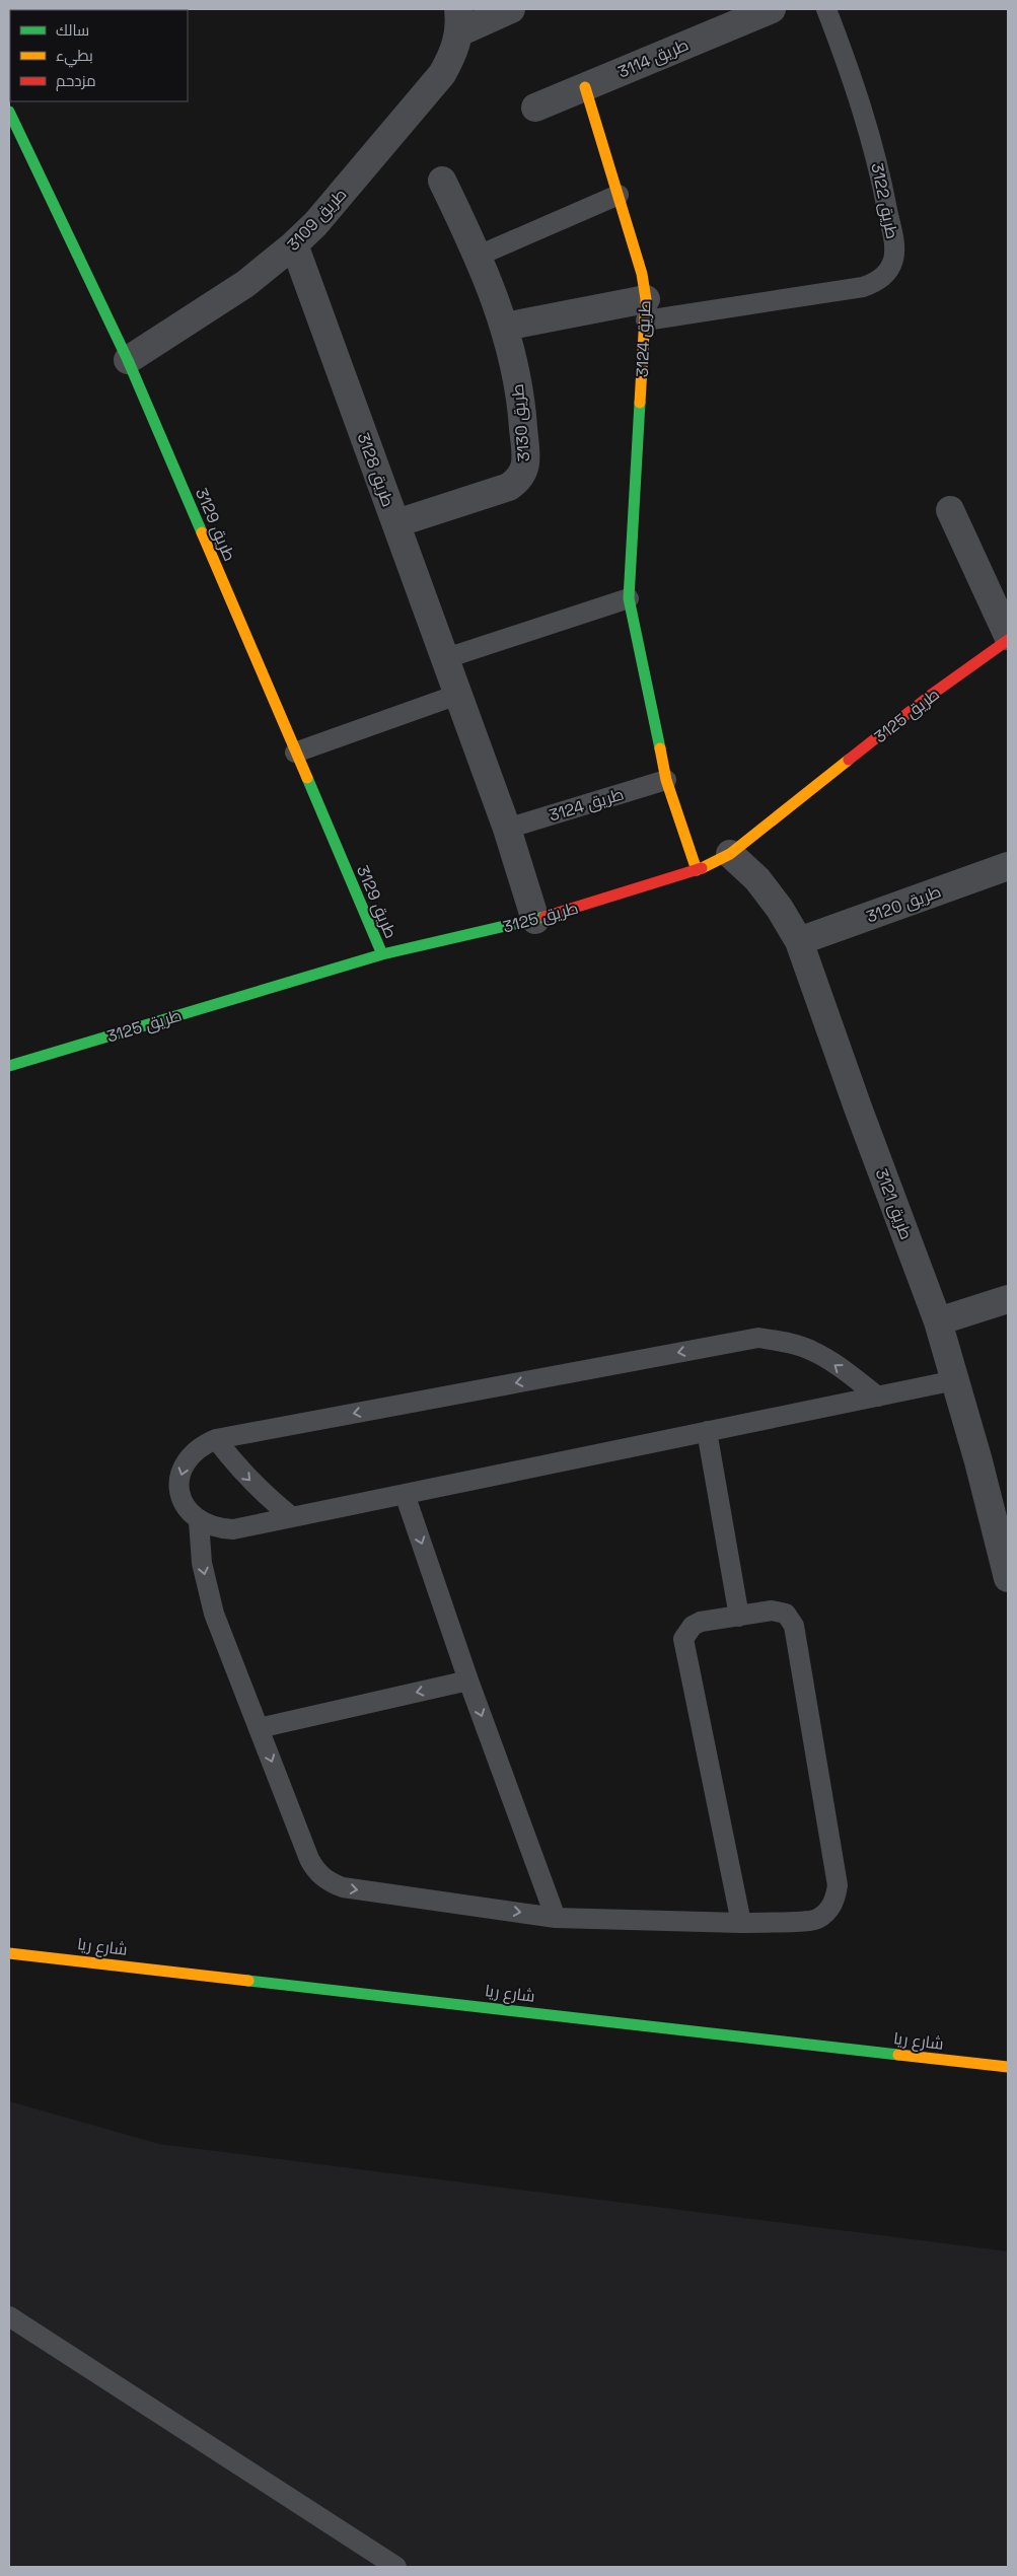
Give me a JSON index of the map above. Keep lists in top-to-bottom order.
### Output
{
  "streets": {
    "street": [
      "طريق 3114",
      "طريق 3109",
      "طريق 3124",
      "طريق 3130",
      "طريق 3128",
      "طريق 3129",
      "طريق 3125",
      "طريق 3120",
      "طريق 3121",
      "شارع ريا"
    ],
    "lane": ["طريق 3122"]
  },
  "crossings": [
    ["طريق 3114", "طريق 3124"],
    ["طريق 3122", "طريق 3124"],
    ["طريق 3109", "طريق 3128"],
    ["طريق 3109", "طريق 3129"],
    ["طريق 3124", "طريق 3128"],
    ["طريق 3124", "طريق 3125"],
    ["طريق 3130", "طريق 3128"],
    ["طريق 3128", "طريق 3125"],
    ["طريق 3129", "طريق 3125"],
    ["طريق 3125", "طريق 3121"],
    ["طريق 3120", "طريق 3121"]
  ],
  "legend": ["سالك", "بطيء", "مزدحم"]
}
